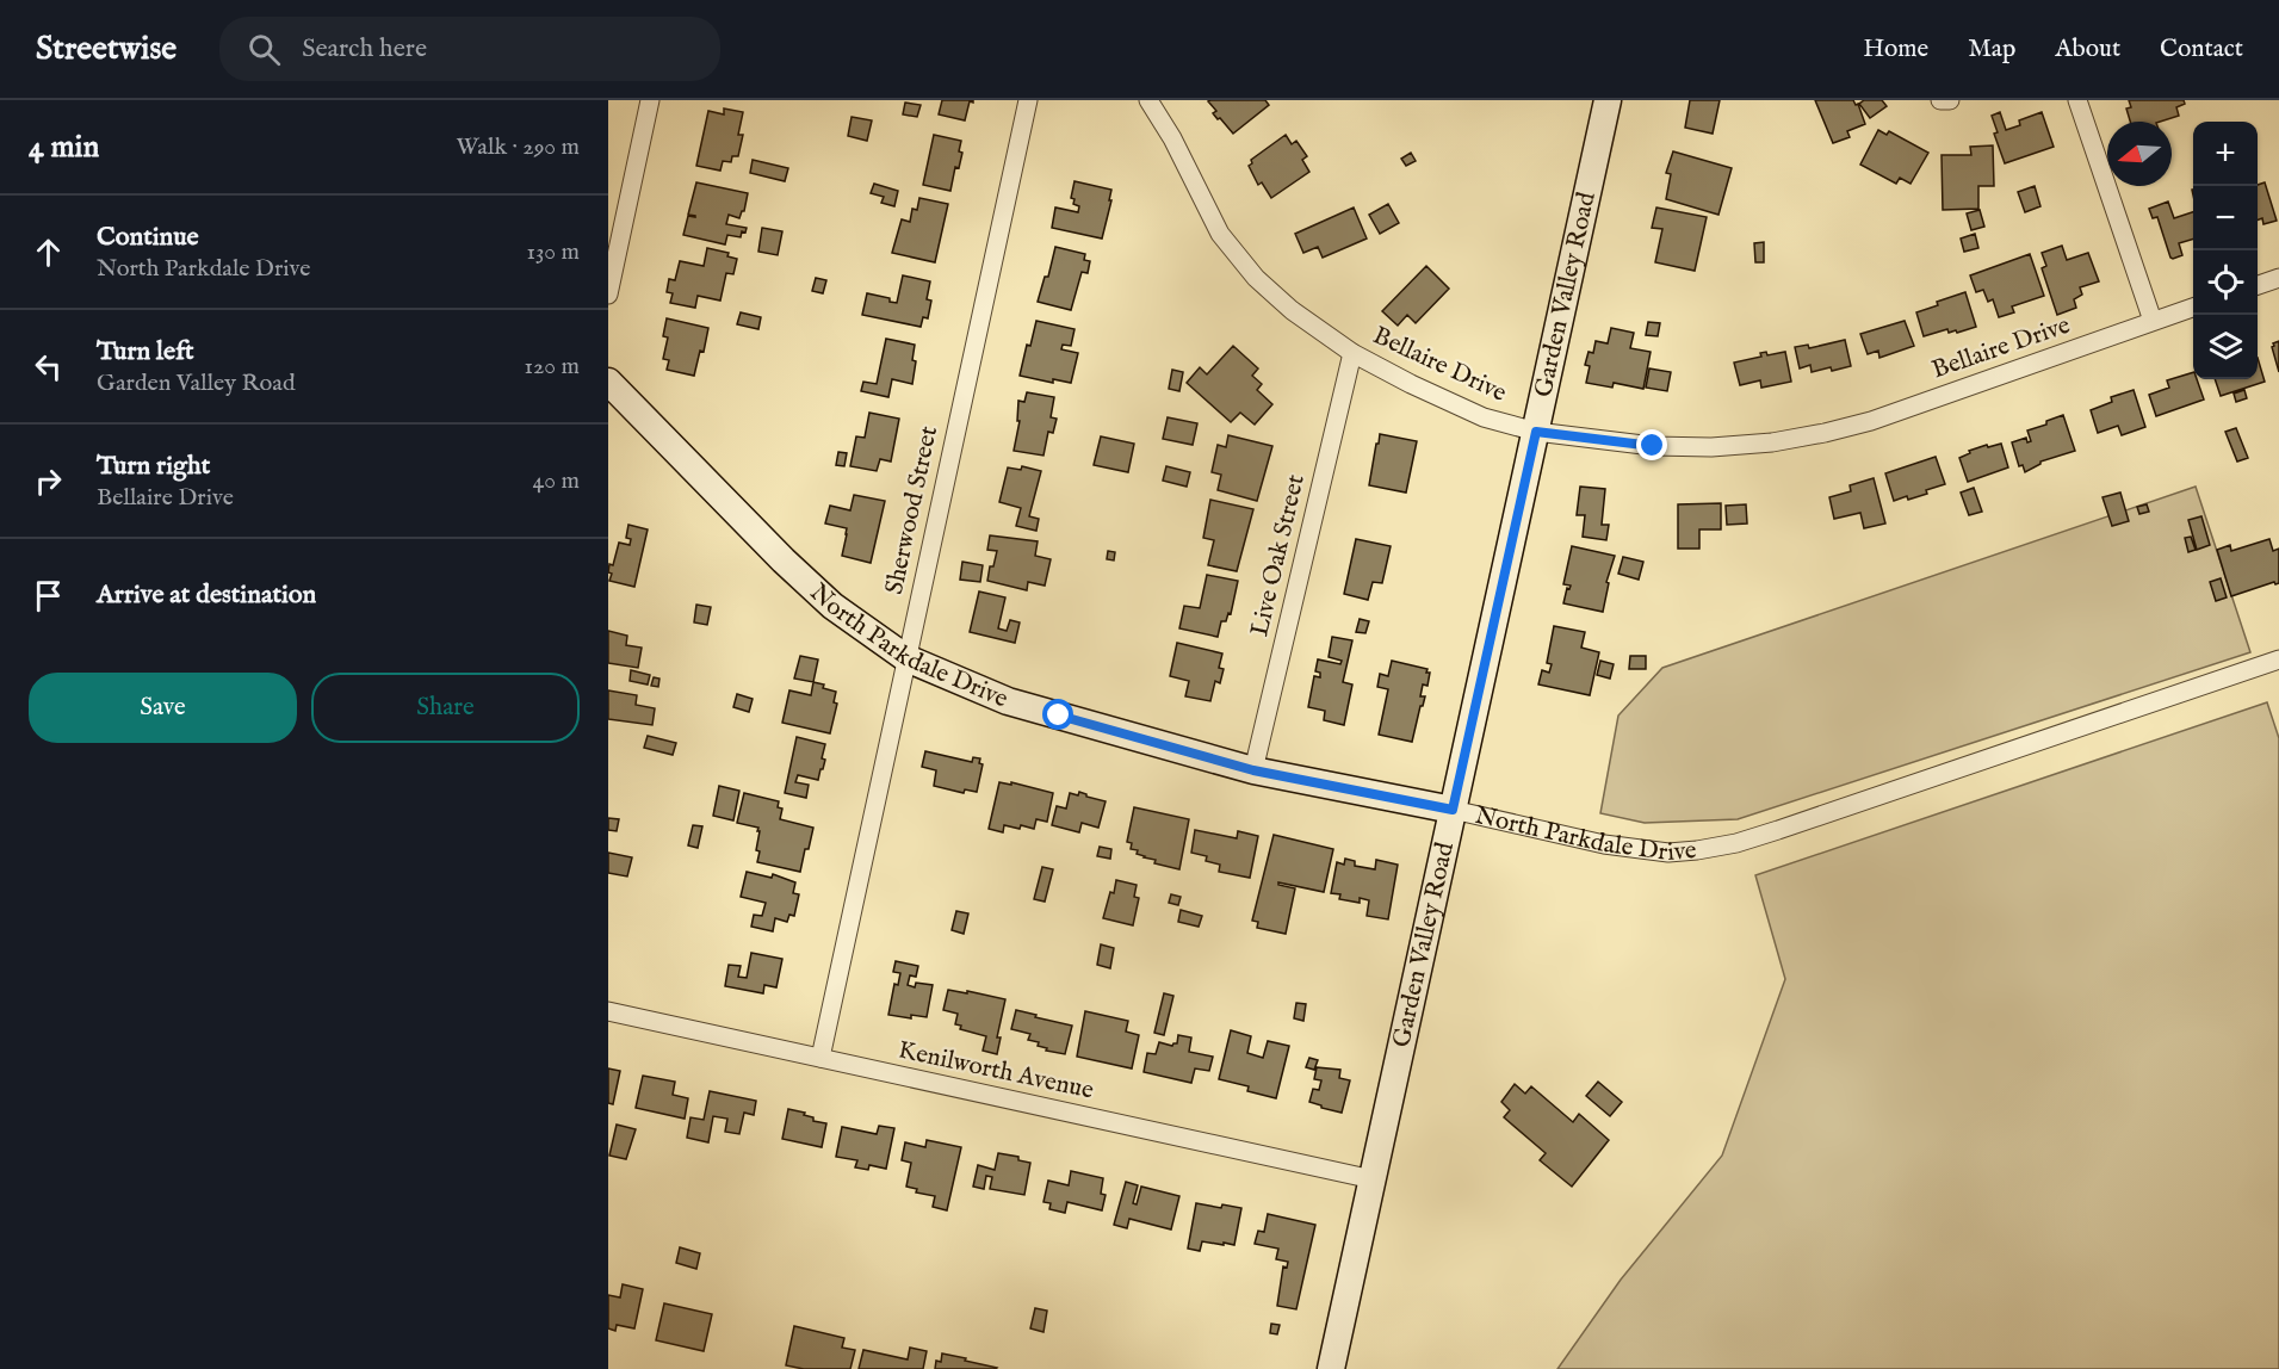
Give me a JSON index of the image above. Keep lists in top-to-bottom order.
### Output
{
  "streets": {
    "street": [
      "Garden Valley Road",
      "Bellaire Drive",
      "Sherwood Street",
      "Live Oak Street",
      "North Parkdale Drive",
      "Kenilworth Avenue"
    ]
  },
  "crossings": [
    ["Garden Valley Road", "Bellaire Drive"],
    ["Garden Valley Road", "North Parkdale Drive"],
    ["Garden Valley Road", "Kenilworth Avenue"],
    ["Bellaire Drive", "Live Oak Street"],
    ["Sherwood Street", "North Parkdale Drive"],
    ["Sherwood Street", "Kenilworth Avenue"],
    ["Live Oak Street", "North Parkdale Drive"]
  ],
  "north": "left",
  "page": {
    "header": "Streetwise",
    "search": "Search here",
    "nav": [
      "Home",
      "Map",
      "About",
      "Contact"
    ],
    "heading": ["4 min", "Walk · 290 m"],
    "map_buttons": ["+", "−"],
    "list": [
      ["Continue", "North Parkdale Drive", "130 m"],
      ["Turn left", "Garden Valley Road", "120 m"],
      ["Turn right", "Bellaire Drive", "40 m"],
      "Arrive at destination"
    ],
    "buttons": ["Save", "Share"]
  }
}
